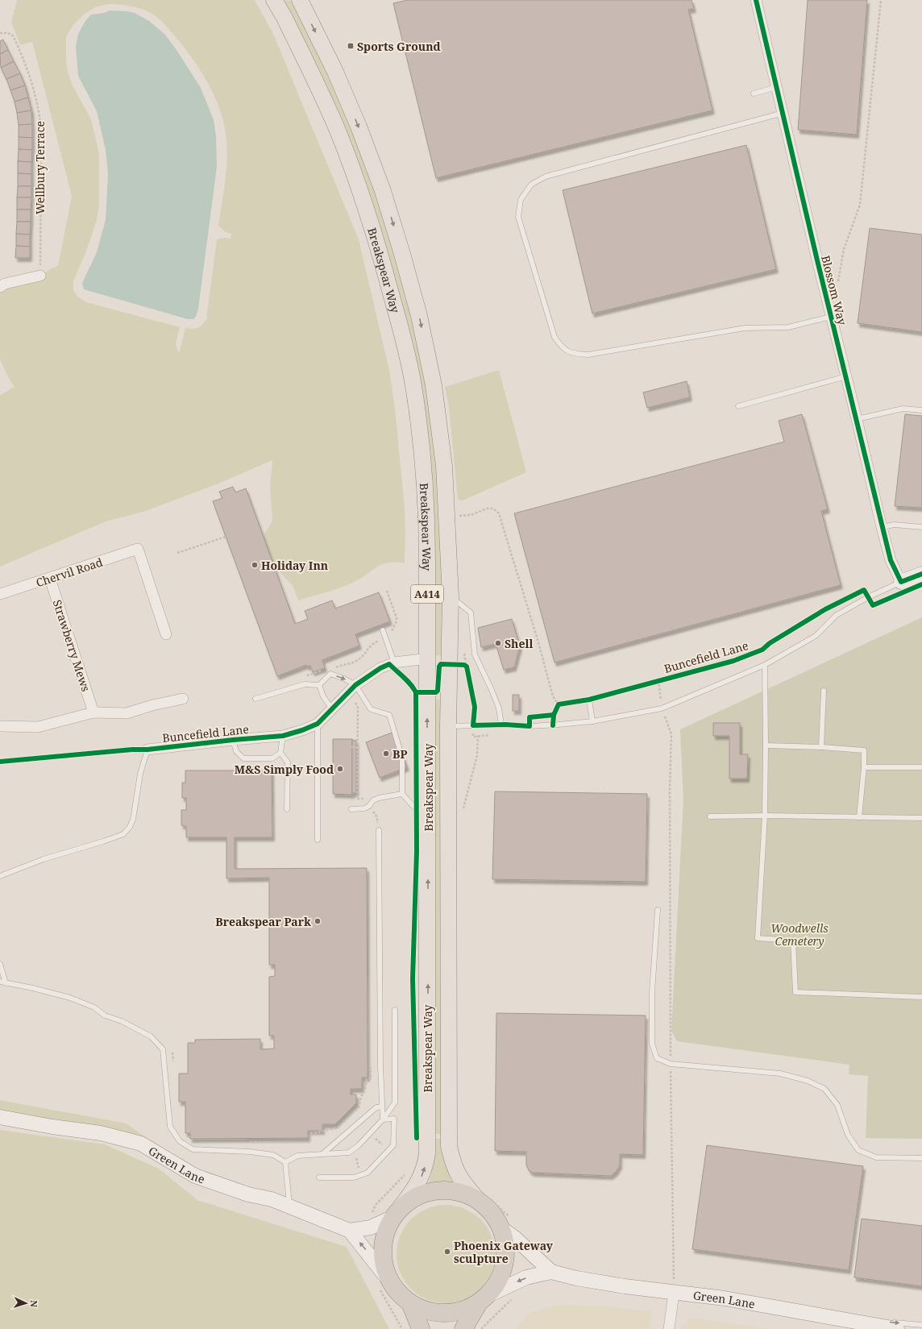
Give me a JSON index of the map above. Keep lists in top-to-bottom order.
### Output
{
  "streets": {
    "main road": ["Breakspear Way", "A414"],
    "street": [
      "Blossom Way",
      "Chervil Road",
      "Strawberry Mews",
      "Buncefield Lane",
      "Green Lane"
    ],
    "path": ["Wellbury Terrace"]
  },
  "crossings": [
    ["Breakspear Way", "Buncefield Lane"],
    ["Chervil Road", "Strawberry Mews"]
  ],
  "parks": ["Woodwells Cemetery"],
  "places": {
    "transit": ["Sports Ground"],
    "other": [
      "Holiday Inn",
      "Shell",
      "BP",
      "M&S Simply Food",
      "Breakspear Park",
      "Phoenix Gateway sculpture"
    ]
  },
  "north": "right"
}
